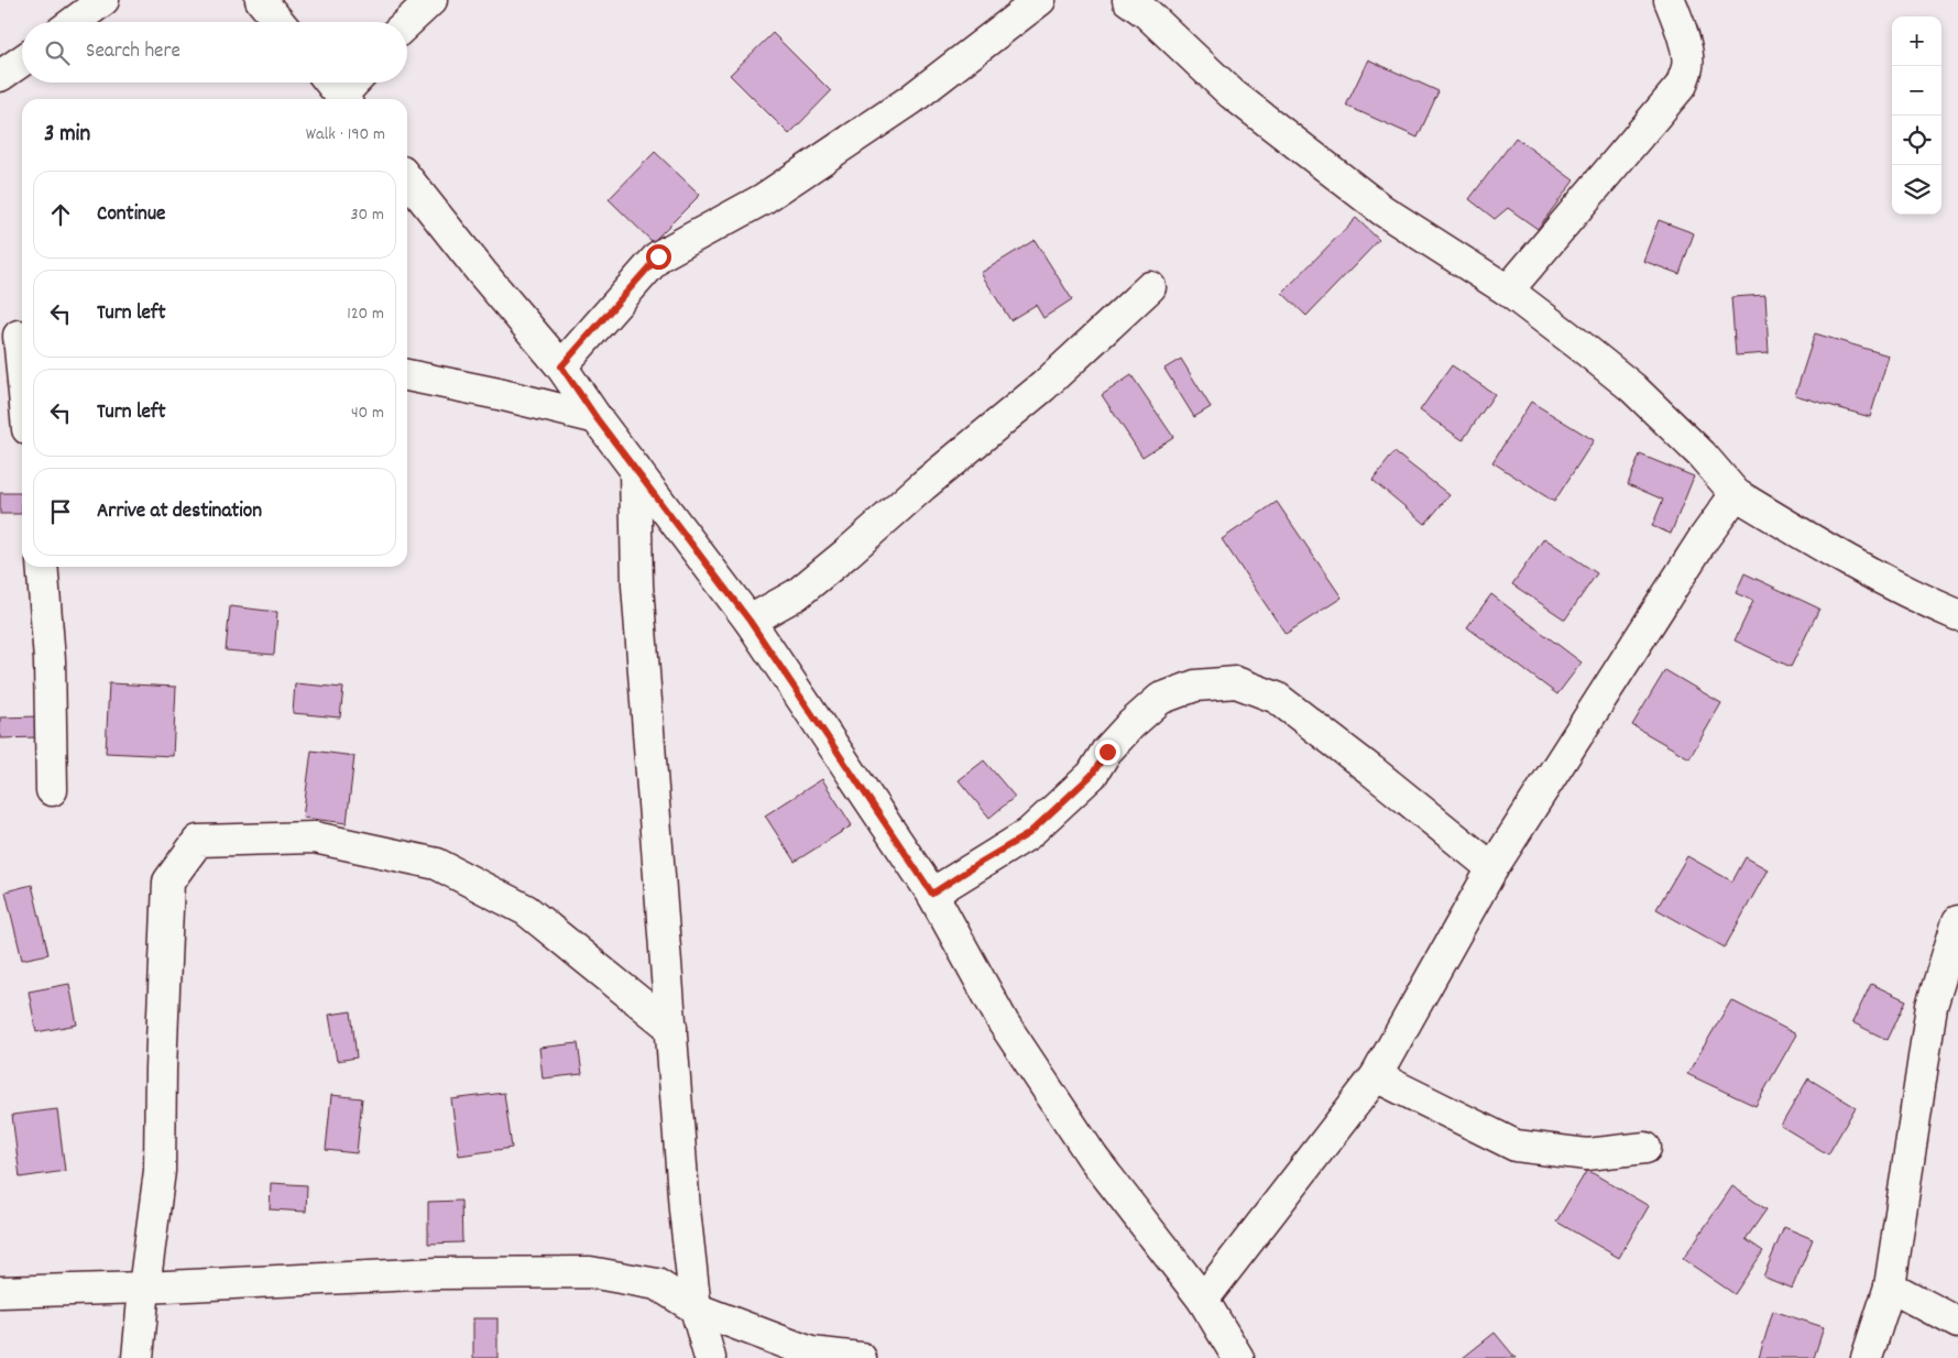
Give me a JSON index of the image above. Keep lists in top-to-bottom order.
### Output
{
  "page": {
    "map_buttons": ["+", "−"],
    "search": "Search here",
    "heading": ["3 min", "Walk · 190 m"],
    "list": [
      ["Continue", "30 m"],
      ["Turn left", "120 m"],
      ["Turn left", "40 m"],
      "Arrive at destination"
    ]
  }
}
